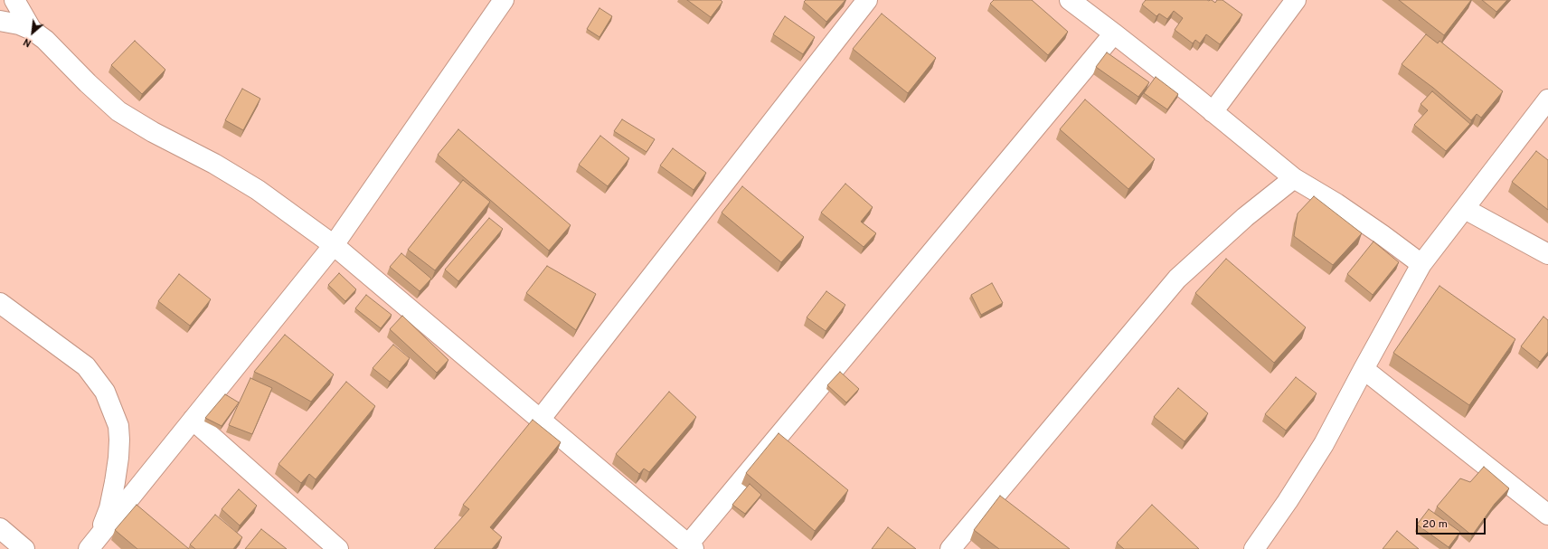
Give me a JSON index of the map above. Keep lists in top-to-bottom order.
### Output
{
  "scale_bar": "20 m",
  "north": "bottom left"
}
